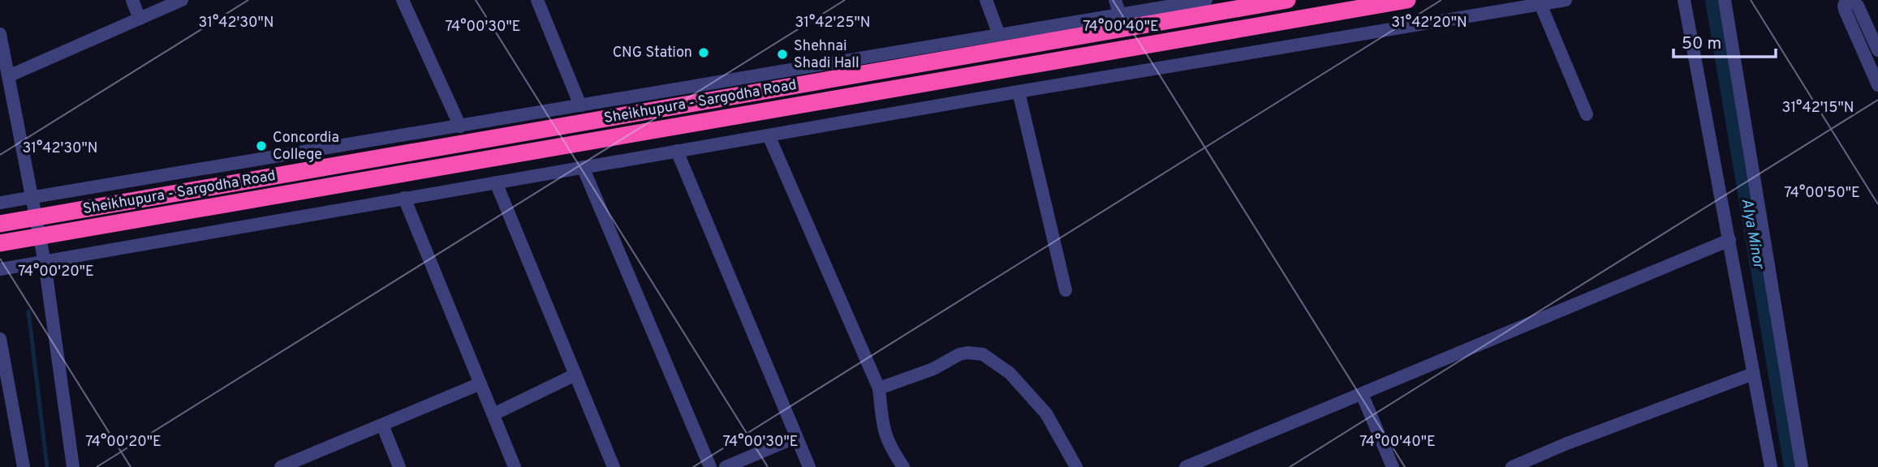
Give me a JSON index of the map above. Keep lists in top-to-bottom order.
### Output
{
  "streets": {
    "highway": ["Sheikhupura - Sargodha Road"]
  },
  "water": ["Alya Minor"],
  "places": ["CNG Station", "Shehnai Shadi Hall", "Concordia College"],
  "scale_bar": "50 m",
  "coordinates": [
    "31°42'30\"N",
    "31°42'20\"N",
    "31°42'25\"N",
    "74°00'30\"E",
    "74°00'40\"E",
    "31°42'15\"N",
    "74°00'50\"E",
    "74°00'20\"E"
  ]
}
